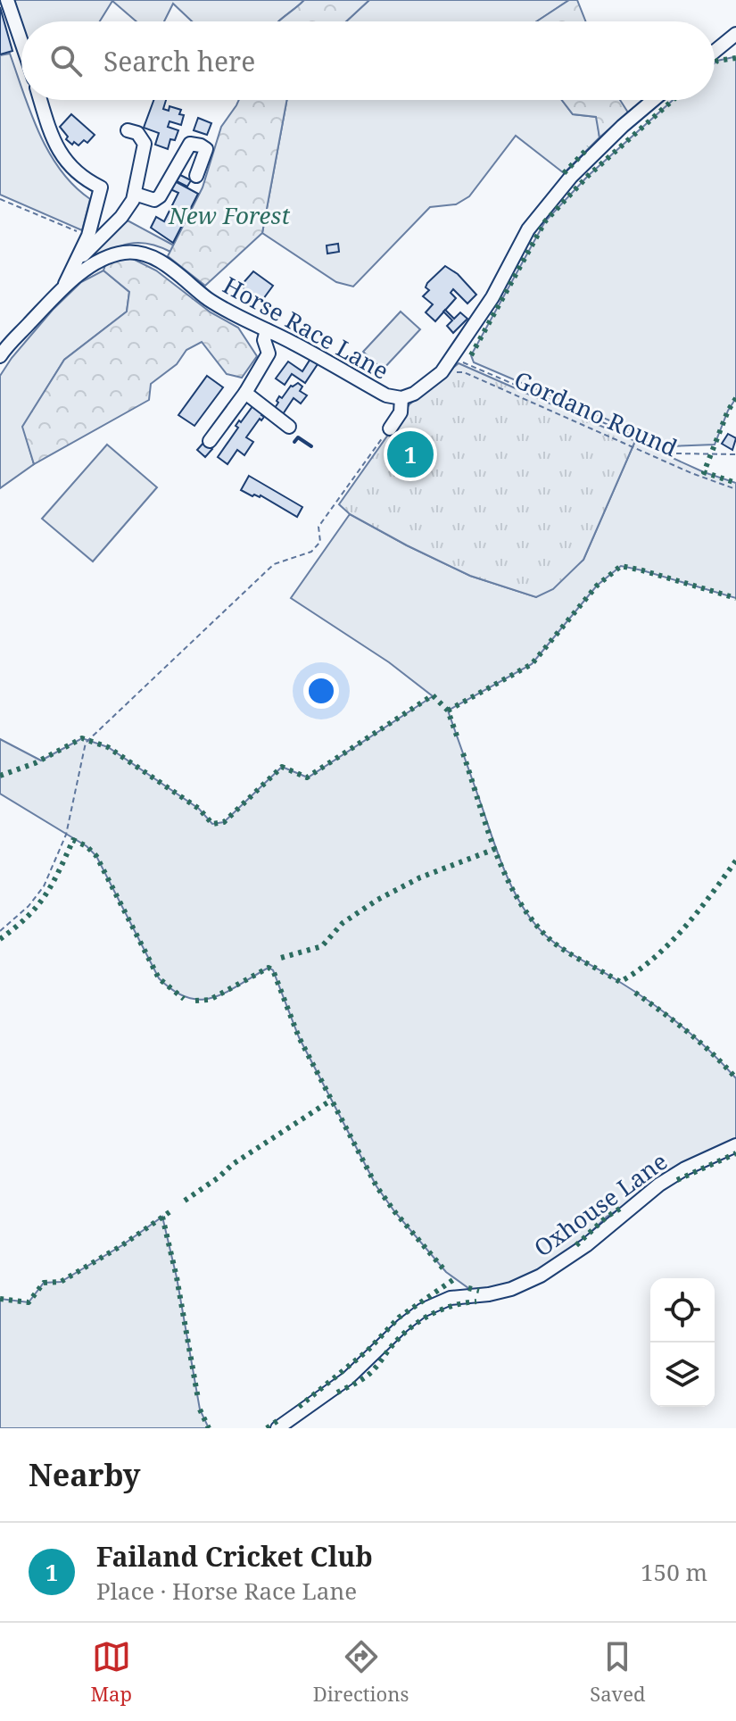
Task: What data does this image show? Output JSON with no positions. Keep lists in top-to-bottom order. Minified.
{"streets":{"street":["Horse Race Lane","Oxhouse Lane"],"path":["Gordano Round"]},"crossings":[["Horse Race Lane","Gordano Round"]],"parks":["New Forest"],"page":{"search":"Search here","pins":"1","heading":"Nearby","list":[{"mark":"1","name":"Failand Cricket Club","note":"Place · Horse Race Lane","value":"150 m"}],"nav":["Map","Directions","Saved"]}}
